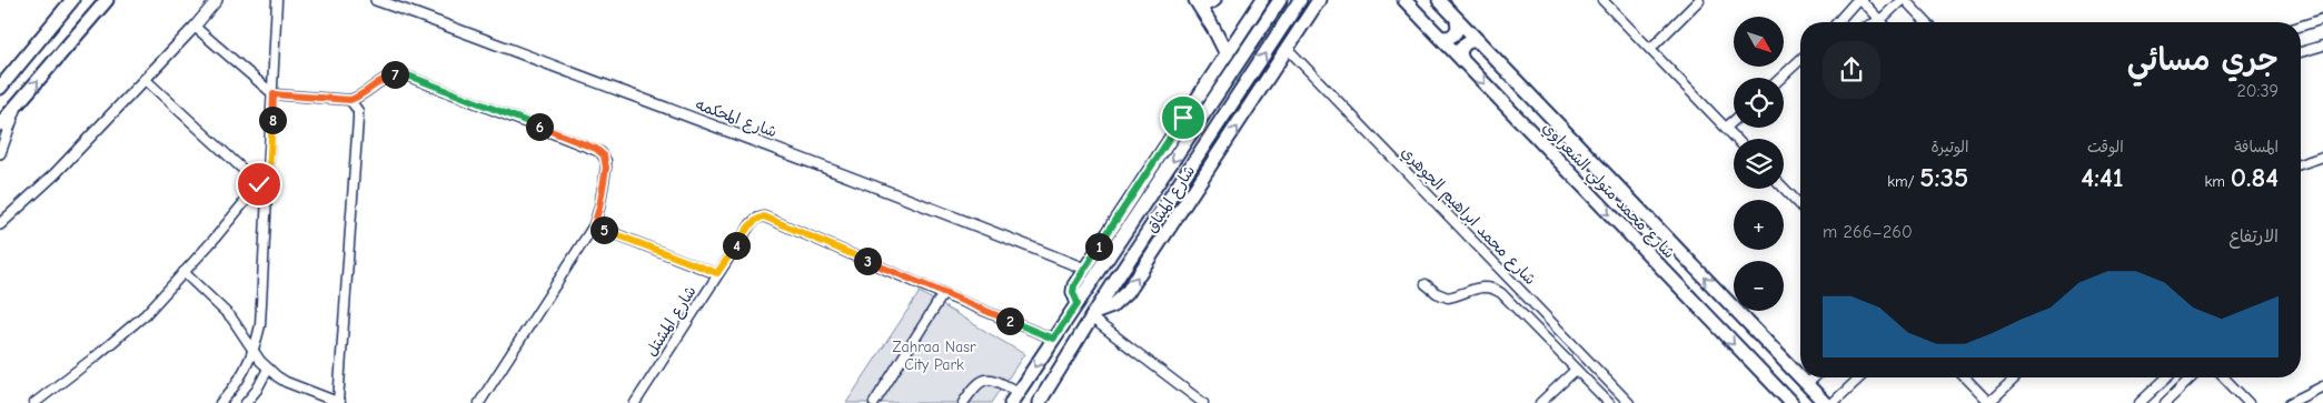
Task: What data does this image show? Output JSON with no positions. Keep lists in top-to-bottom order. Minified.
{"streets":{"main road":["شارع محمد متولي الشعراوي","شارع الميثاق"],"street":["شارع المحكمه","شارع محمد ابراهيم الجوهري","شارع المشتل"]},"crossings":[["شارع الميثاق","شارع محمد ابراهيم الجوهري"]],"parks":["Zahraa Nasr City Park"],"north":"bottom right","page":{"map_buttons":["+","−"],"heading":["جري مسائي","20:39"],"pins":["7","8","6","5","4","1","3","2"],"stats":[["المسافة","0.84 km"],["الوقت","4:41"],["الوتيرة","5:35 /km"]],"chart":["الارتفاع","260–266 m"]}}
